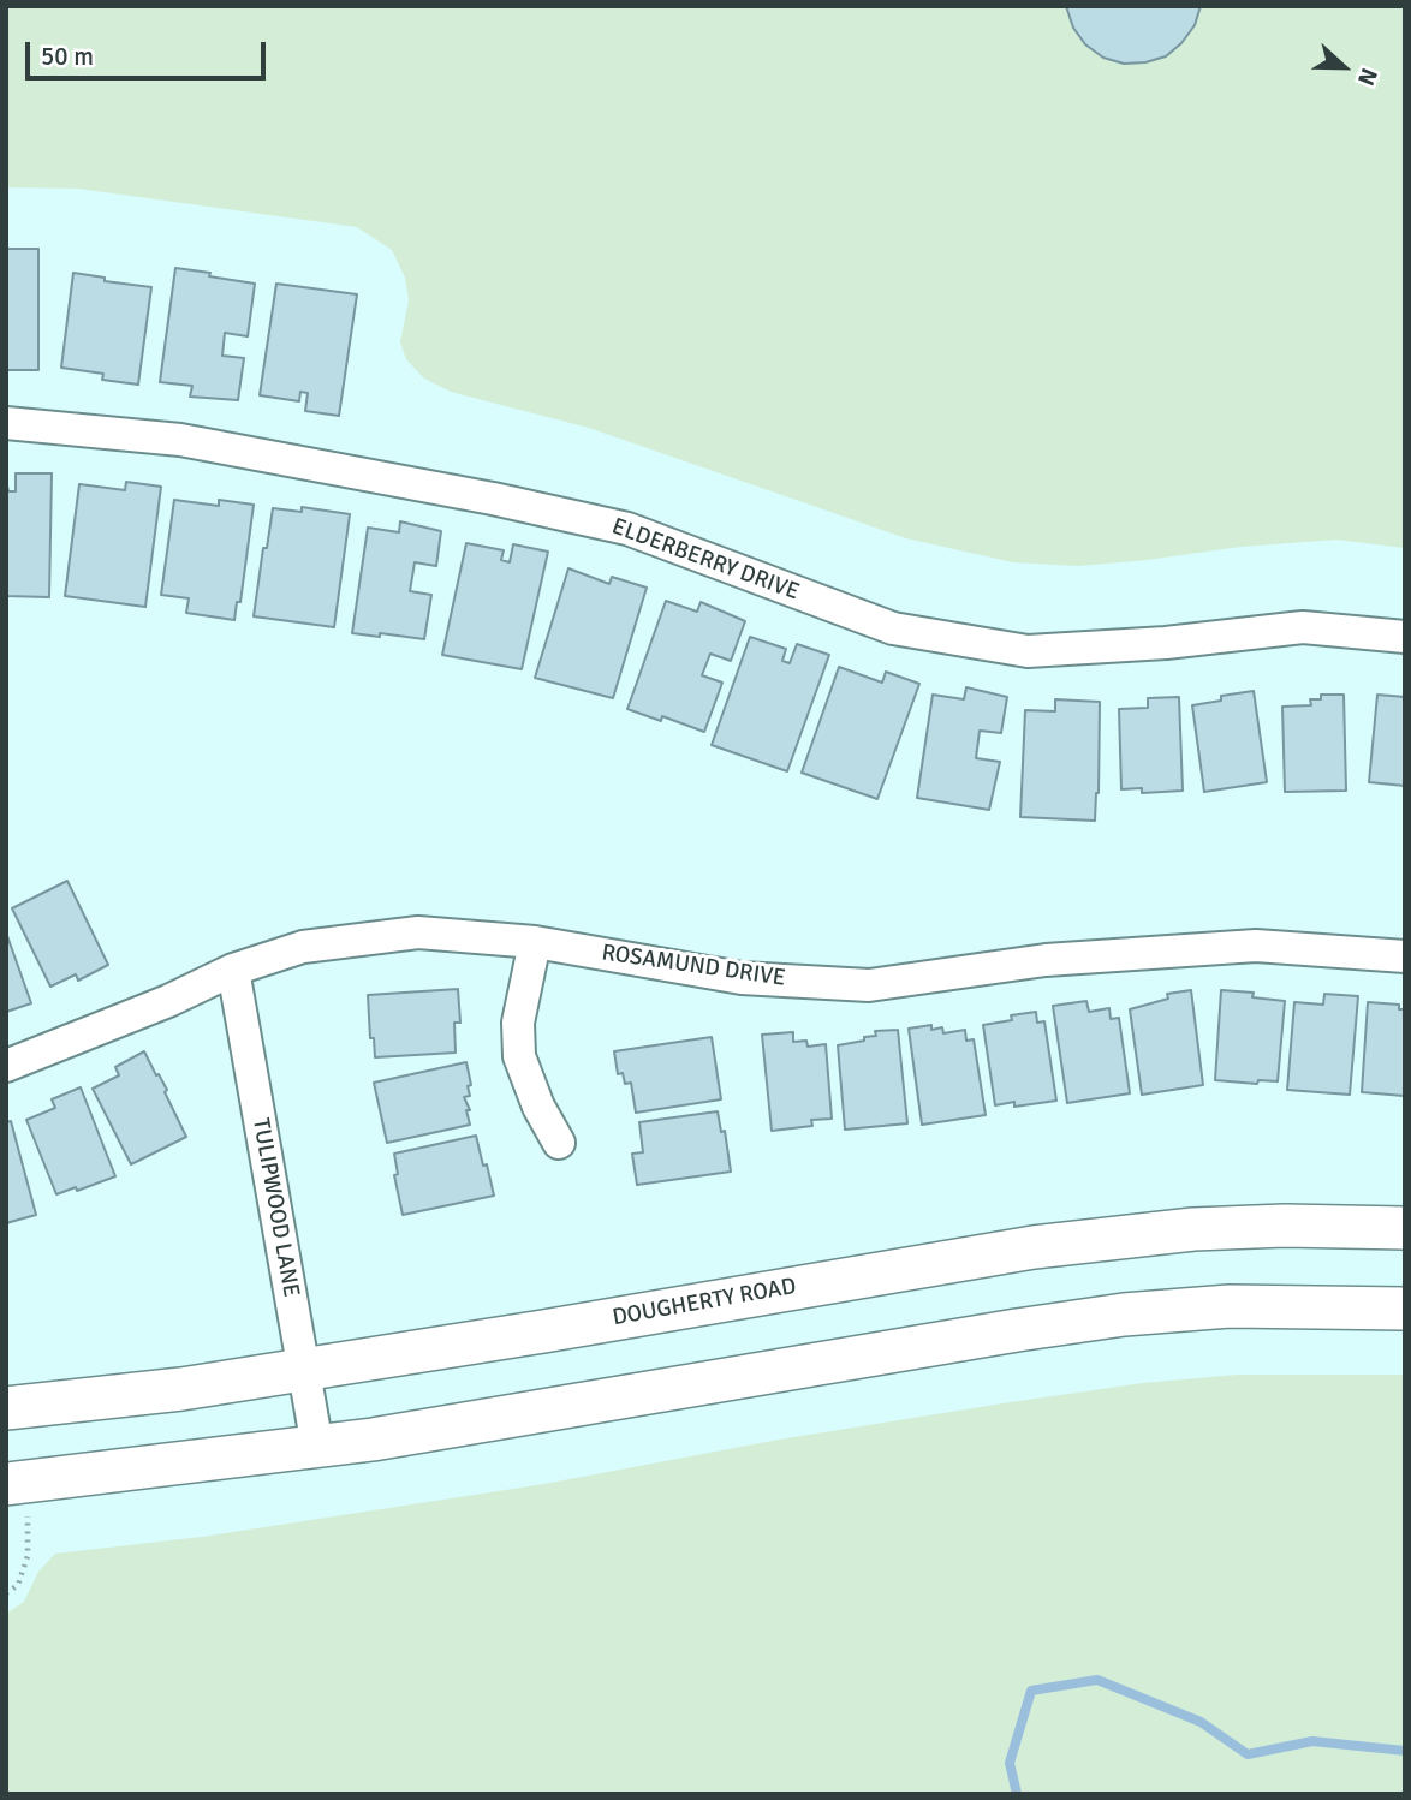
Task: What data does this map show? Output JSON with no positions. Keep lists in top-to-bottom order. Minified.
{"streets":{"main road":["DOUGHERTY ROAD"],"street":["ELDERBERRY DRIVE","ROSAMUND DRIVE","TULIPWOOD LANE"]},"crossings":[["ROSAMUND DRIVE","TULIPWOOD LANE"],["TULIPWOOD LANE","DOUGHERTY ROAD"]],"scale_bar":"50 m","north":"right"}
